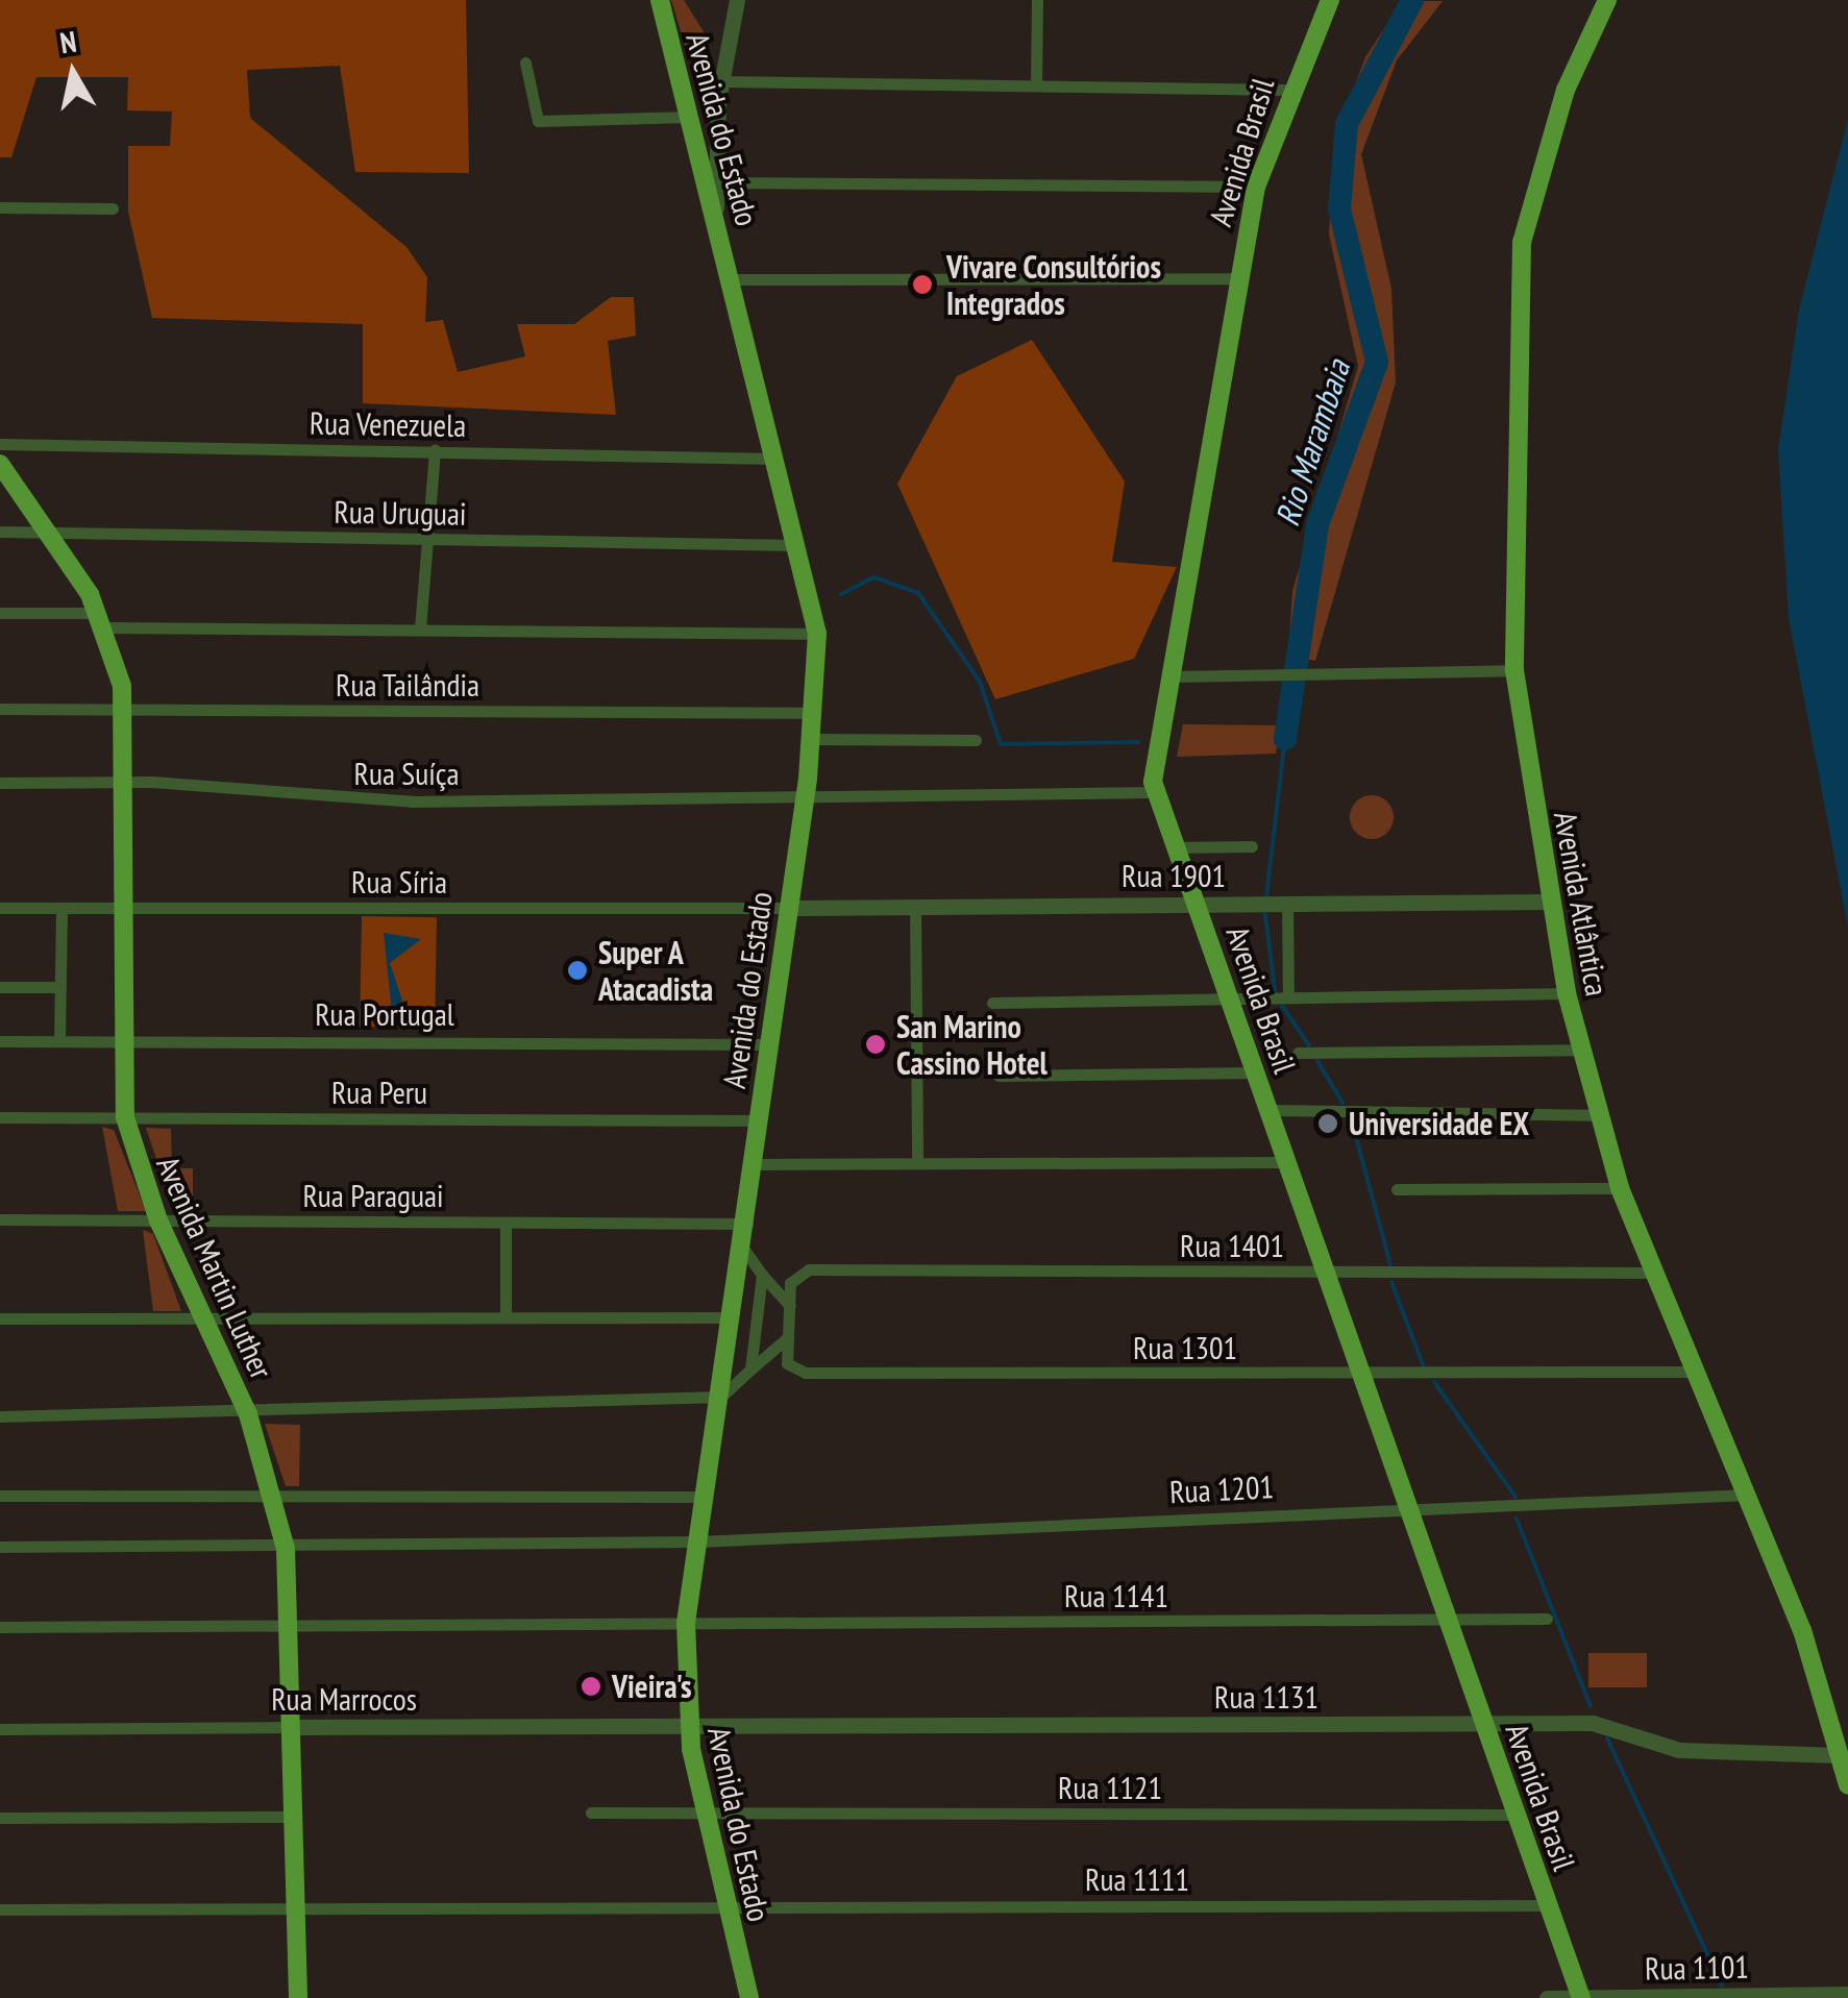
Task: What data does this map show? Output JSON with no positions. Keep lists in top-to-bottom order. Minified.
{"streets":{"main road":["Avenida do Estado","Avenida Brasil","Avenida Atlântica","Avenida Martin Luther"],"street":["Rua Venezuela","Rua Uruguai","Rua Tailândia","Rua Suíça","Rua 1901","Rua Síria","Rua Portugal","Rua Peru","Rua Paraguai","Rua 1401","Rua 1301","Rua 1201","Rua 1141","Rua 1131","Rua Marrocos","Rua 1121","Rua 1111","Rua 1101"]},"crossings":[["Avenida do Estado","Rua Venezuela"],["Avenida do Estado","Rua Uruguai"],["Avenida do Estado","Rua Tailândia"],["Avenida do Estado","Rua Suíça"],["Avenida do Estado","Rua 1901"],["Avenida do Estado","Rua Síria"],["Avenida do Estado","Rua Portugal"],["Avenida do Estado","Rua Peru"],["Avenida do Estado","Rua Paraguai"],["Avenida do Estado","Rua 1201"],["Avenida do Estado","Rua 1141"],["Avenida do Estado","Rua 1131"],["Avenida do Estado","Rua Marrocos"],["Avenida do Estado","Rua 1121"],["Avenida do Estado","Rua 1111"],["Avenida Brasil","Rua Suíça"],["Avenida Brasil","Rua 1901"],["Avenida Brasil","Rua 1401"],["Avenida Brasil","Rua 1301"],["Avenida Brasil","Rua 1201"],["Avenida Brasil","Rua 1141"],["Avenida Brasil","Rua 1131"],["Avenida Brasil","Rua 1121"],["Avenida Brasil","Rua 1111"],["Avenida Brasil","Rua 1101"],["Rua Uruguai","Avenida Martin Luther"],["Rua Tailândia","Avenida Martin Luther"],["Rua Suíça","Avenida Martin Luther"],["Rua 1901","Rua Síria"],["Rua 1901","Avenida Atlântica"],["Rua Síria","Avenida Martin Luther"],["Avenida Atlântica","Rua 1401"],["Avenida Atlântica","Rua 1301"],["Avenida Atlântica","Rua 1201"],["Avenida Atlântica","Rua 1131"],["Rua Portugal","Avenida Martin Luther"],["Rua Peru","Avenida Martin Luther"],["Rua Paraguai","Avenida Martin Luther"],["Avenida Martin Luther","Rua 1201"],["Avenida Martin Luther","Rua 1141"],["Avenida Martin Luther","Rua Marrocos"],["Avenida Martin Luther","Rua 1111"],["Rua 1131","Rua Marrocos"]],"water":["Rio Marambaia"],"places":["Vivare Consultórios Integrados","Super A Atacadista","San Marino Cassino Hotel","Universidade EX","Vieira's"],"north":"top"}
